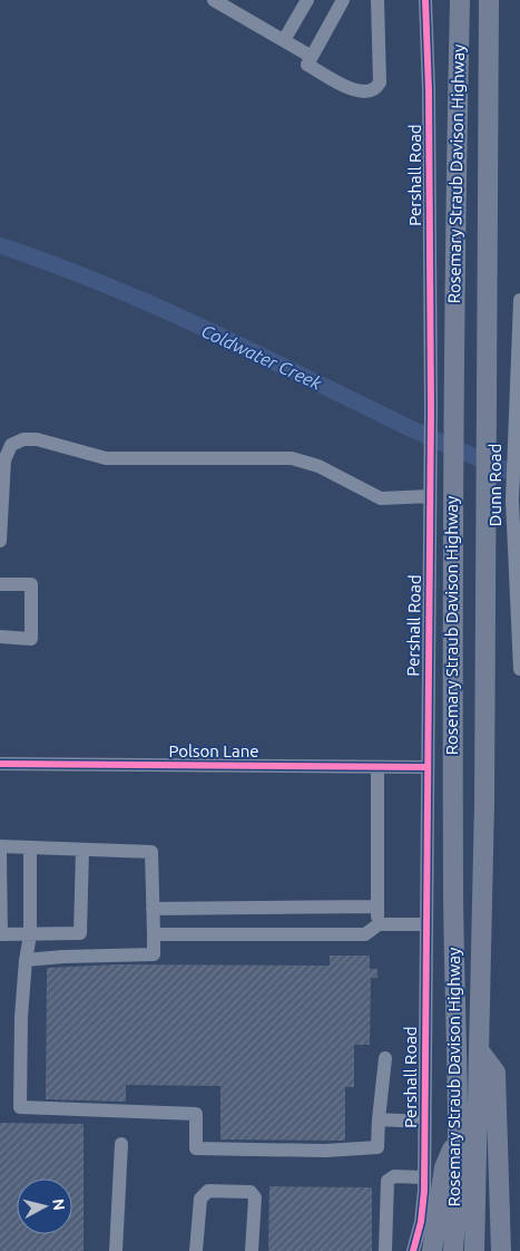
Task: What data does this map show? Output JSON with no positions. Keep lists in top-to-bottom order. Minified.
{"streets":{"highway":["Rosemary Straub Davison Highway"],"street":["Pershall Road","Dunn Road","Polson Lane"]},"crossings":[["Pershall Road","Polson Lane"]],"water":["Coldwater Creek"],"north":"right"}
